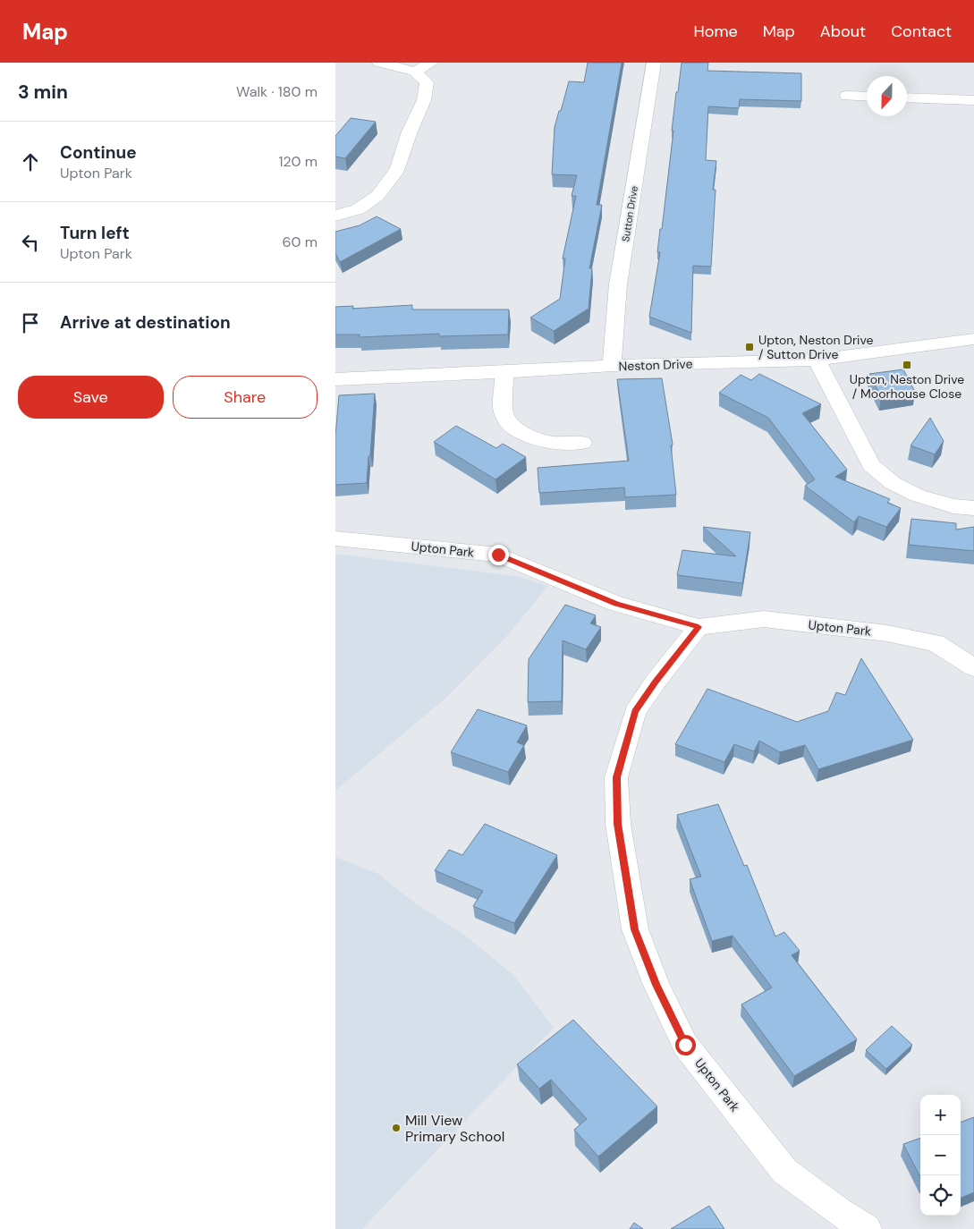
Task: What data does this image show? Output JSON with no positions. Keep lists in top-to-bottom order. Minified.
{"streets":{"street":["Sutton Drive","Neston Drive","Upton Park"]},"crossings":[["Sutton Drive","Neston Drive"]],"places":{"transit":["Upton, Neston Drive / Sutton Drive","Upton, Neston Drive / Moorhouse Close"],"other":["Mill View Primary School"]},"north":"bottom","page":{"header":"Map","nav":["Home","Map","About","Contact"],"heading":["3 min","Walk · 180 m"],"list":[["Continue","Upton Park","120 m"],["Turn left","Upton Park","60 m"],"Arrive at destination"],"buttons":["Save","Share"],"map_buttons":["+","−"]}}
